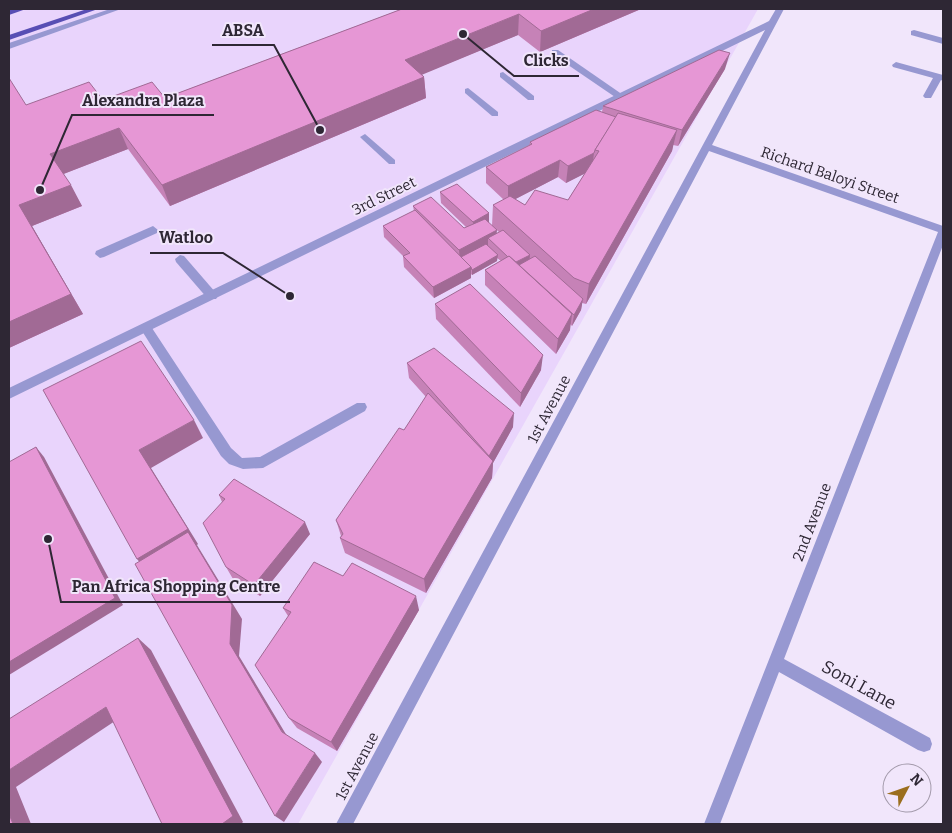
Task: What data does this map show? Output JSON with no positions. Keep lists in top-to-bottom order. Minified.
{"streets":{"street":["Richard Baloyi Street","3rd Street","1st Avenue","2nd Avenue","Soni Lane"]},"crossings":[["Richard Baloyi Street","1st Avenue"],["Richard Baloyi Street","2nd Avenue"],["3rd Street","1st Avenue"],["2nd Avenue","Soni Lane"]],"places":["Clicks","ABSA","Alexandra Plaza","Watloo","Pan Africa Shopping Centre"],"north":"top right"}
